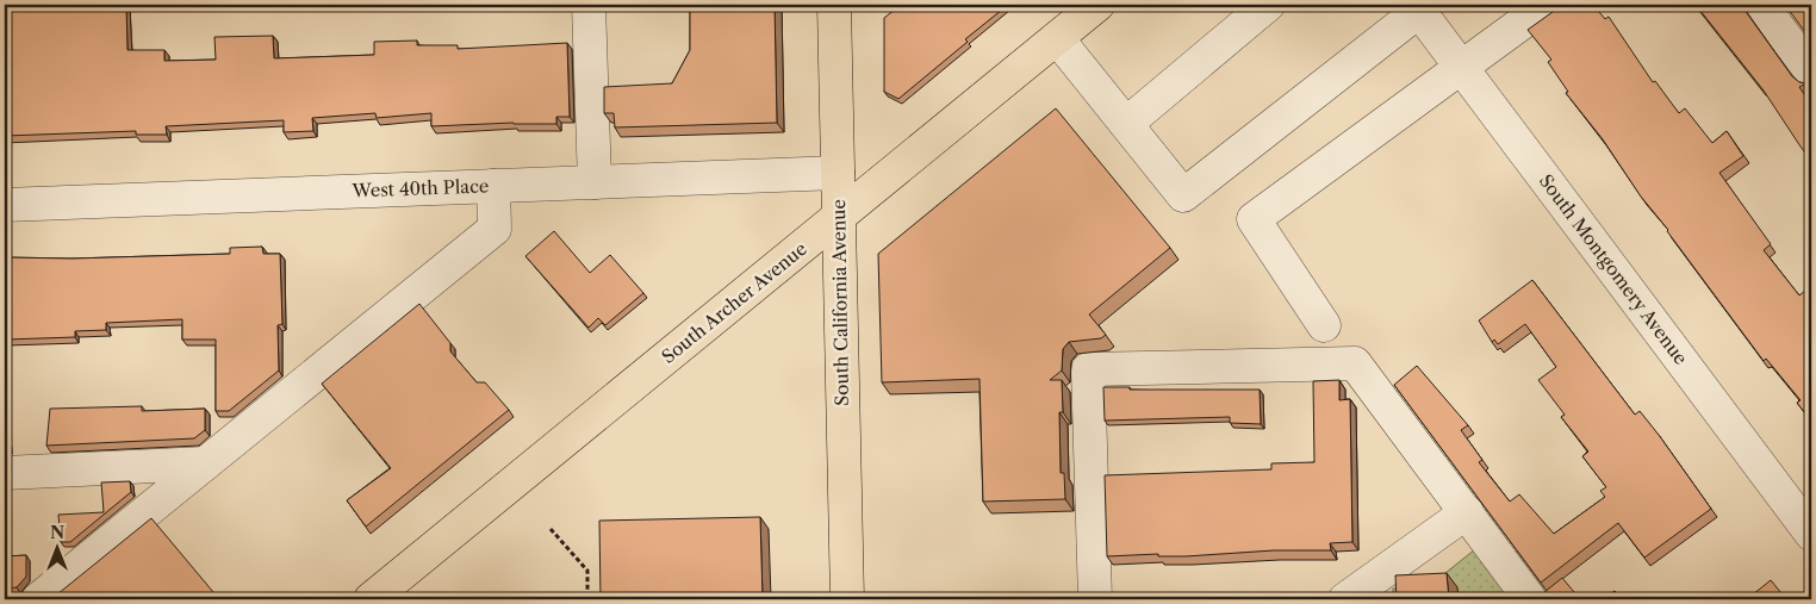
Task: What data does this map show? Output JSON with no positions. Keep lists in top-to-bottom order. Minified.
{"streets":{"main road":["South Archer Avenue","South California Avenue"],"street":["West 40th Place","South Montgomery Avenue"]},"crossings":[["West 40th Place","South California Avenue"],["South Archer Avenue","South California Avenue"]],"north":"top"}
